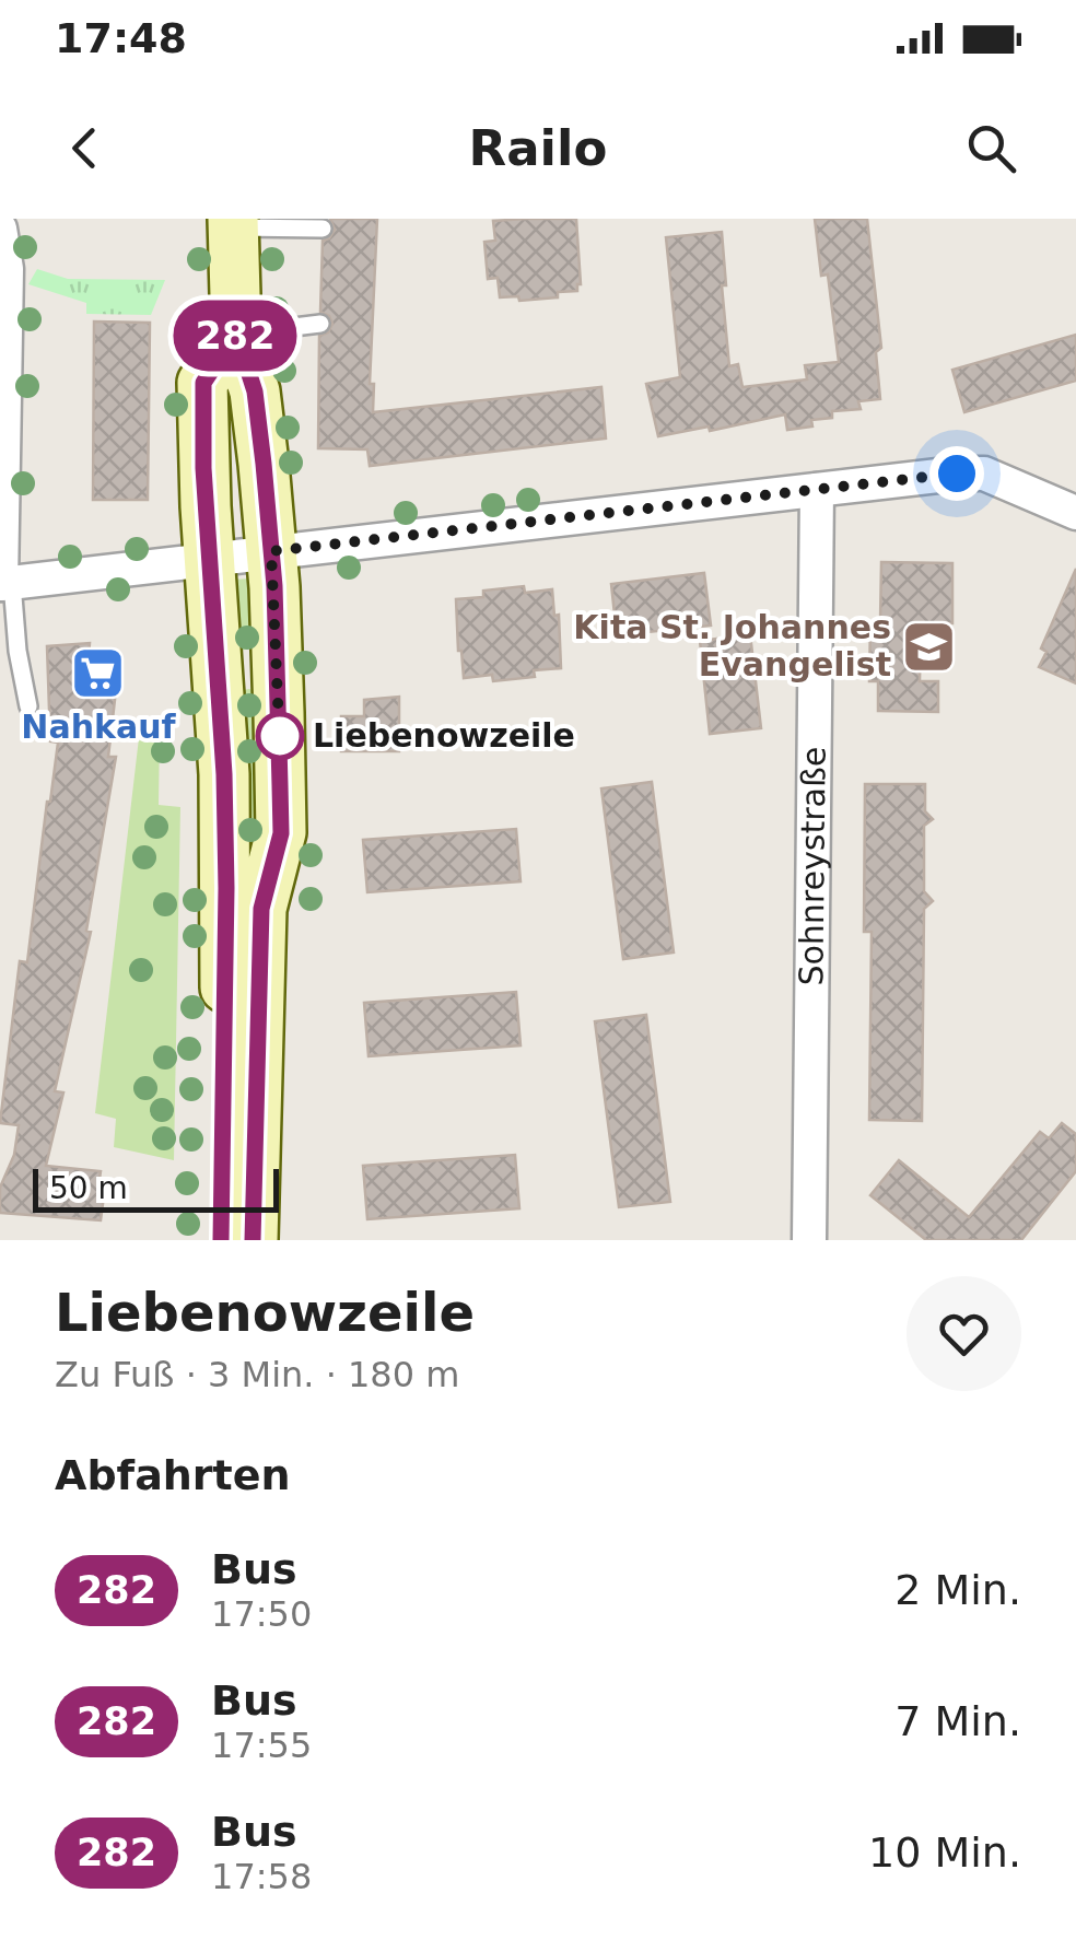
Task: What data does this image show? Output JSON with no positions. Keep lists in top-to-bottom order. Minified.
{"streets":{"street":["Sohnreystraße"]},"places":{"school or university":["Kita St. Johannes Evangelist"],"supermarket":["Nahkauf"],"other":["Liebenowzeile"]},"lines":["bus line 282"],"scale_bar":"50 m","page":{"status":"17:48","header":"Railo","on_map":"282","scale":"50 m","heading":[["Liebenowzeile","Zu Fuß · 3 Min. · 180 m"],"Abfahrten"],"list":[{"mark":"282","name":"Bus","note":"17:50","value":"2 Min."},{"mark":"282","name":"Bus","note":"17:55","value":"7 Min."},{"mark":"282","name":"Bus","note":"17:58","value":"10 Min."}]}}
